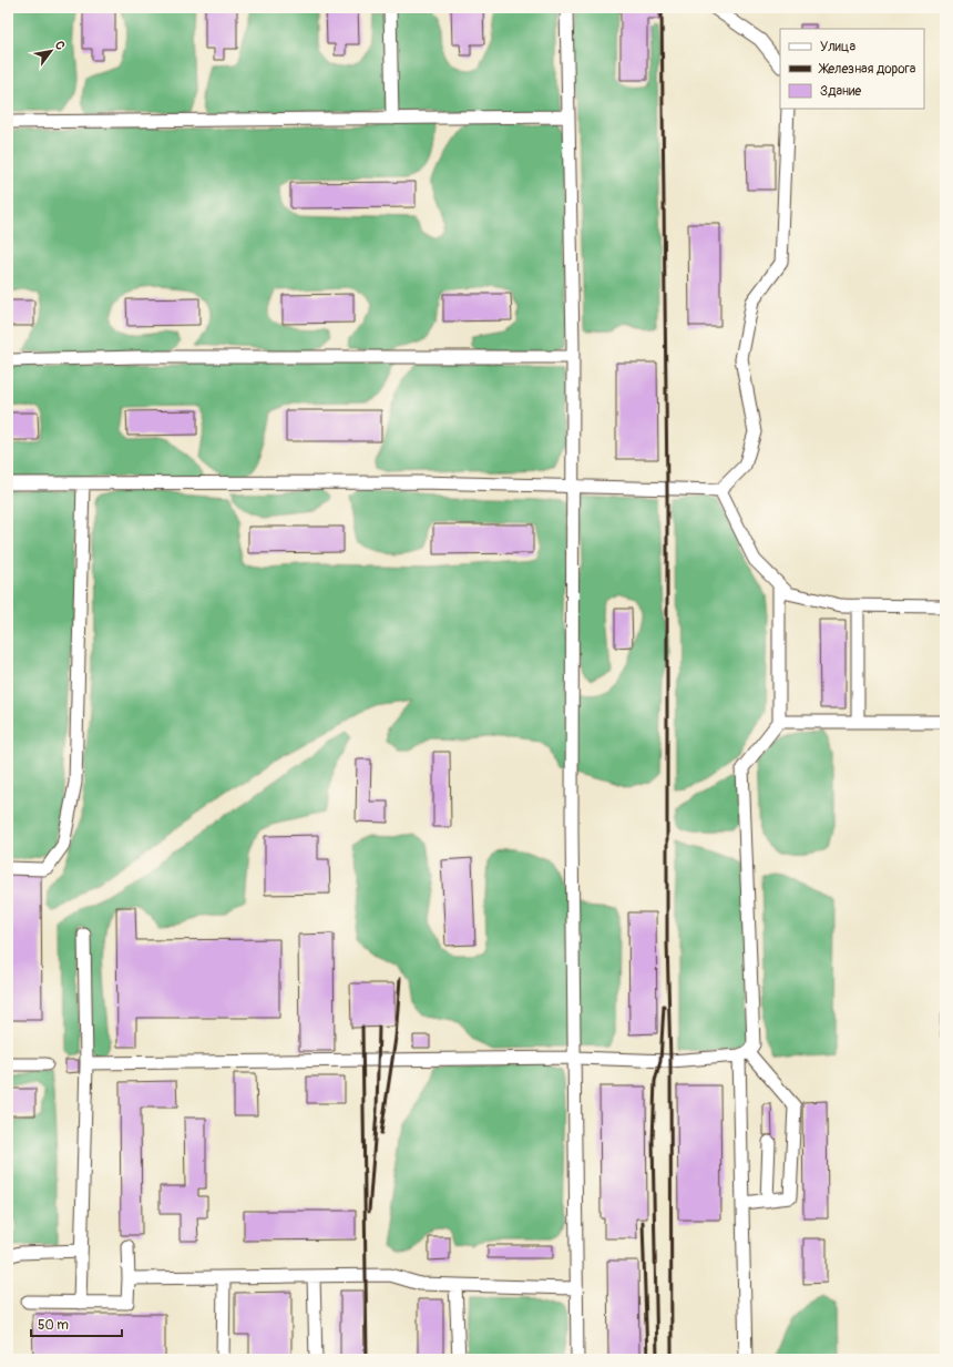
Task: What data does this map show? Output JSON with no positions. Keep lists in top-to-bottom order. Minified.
{"legend":["Улица","Железная дорога","Здание"],"scale_bar":"50 m","north":"top right"}
